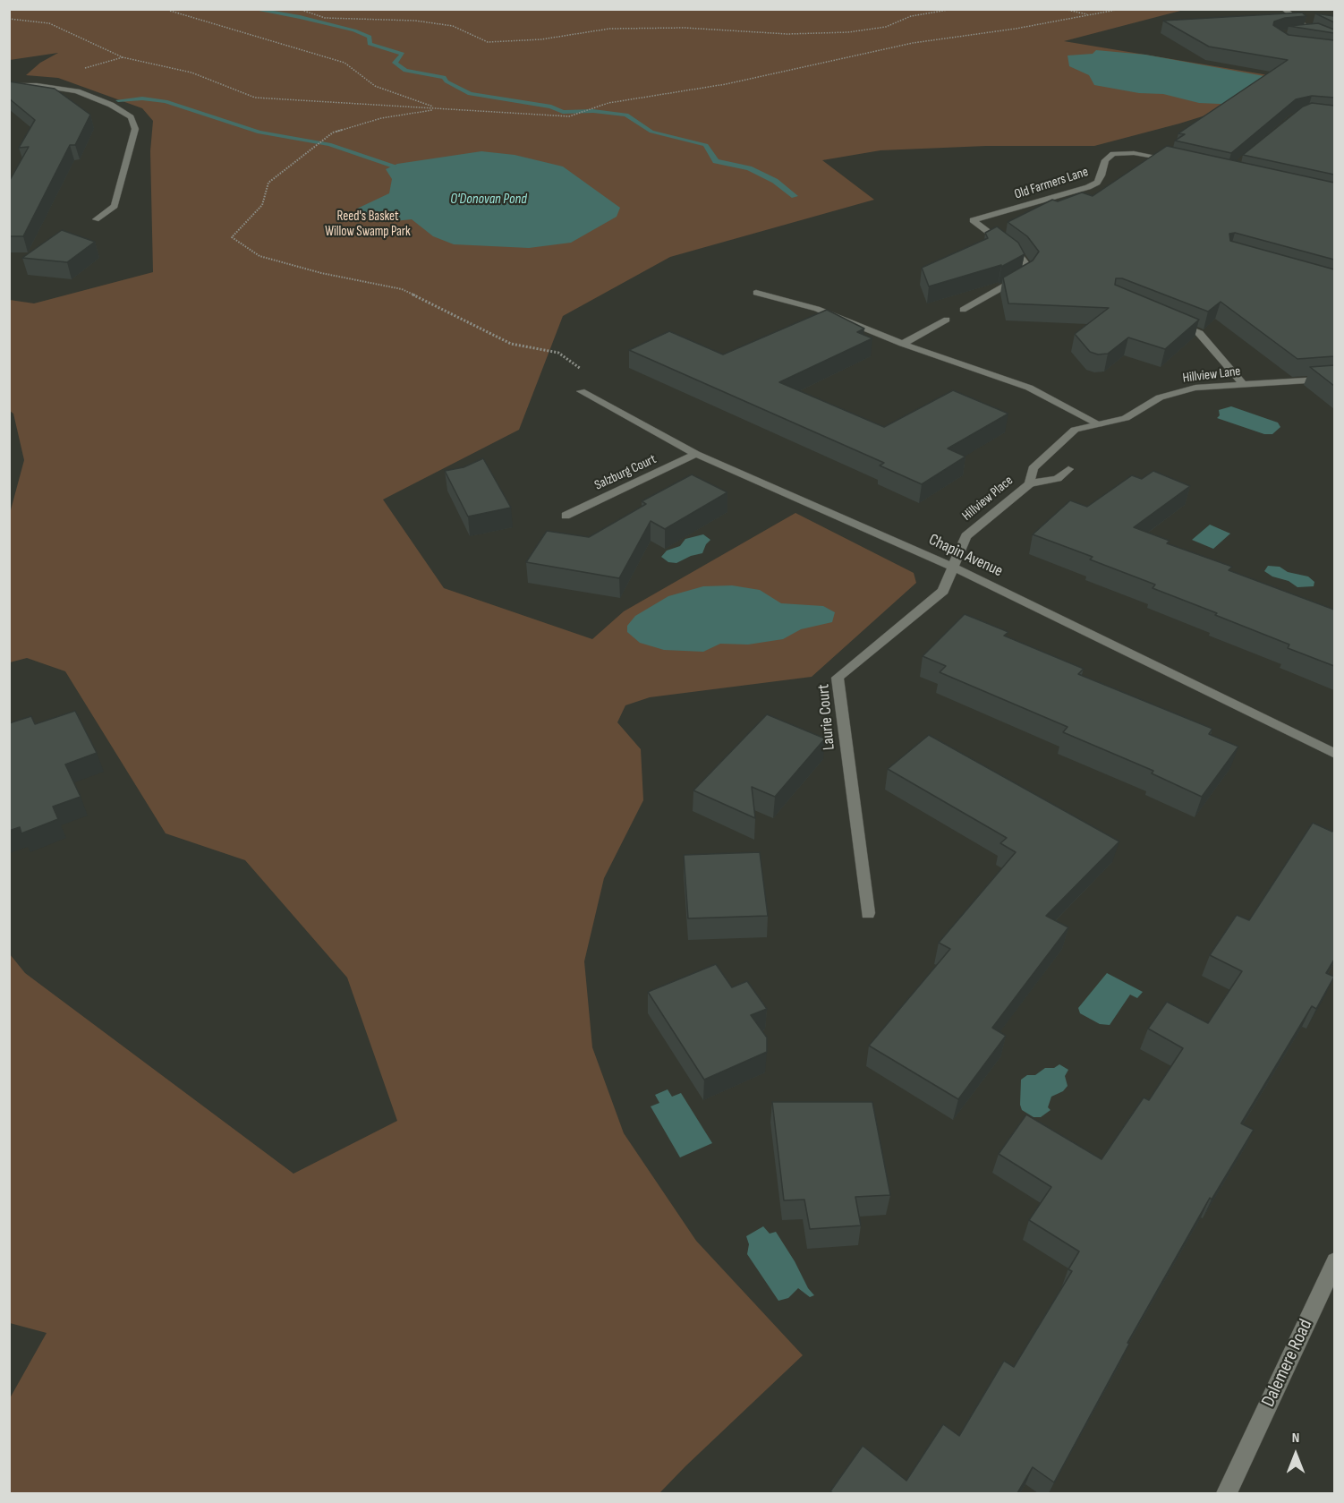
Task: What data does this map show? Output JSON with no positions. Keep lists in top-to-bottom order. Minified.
{"streets":{"street":["Old Farmers Lane","Hillview Lane","Salzburg Court","Hillview Place","Chapin Avenue","Laurie Court","Dalemere Road"]},"crossings":[["Hillview Lane","Hillview Place"],["Salzburg Court","Chapin Avenue"],["Hillview Place","Chapin Avenue"],["Hillview Place","Laurie Court"],["Chapin Avenue","Laurie Court"]],"water":["O'Donovan Pond"],"parks":["Reed's Basket Willow Swamp Park"],"north":"top"}
